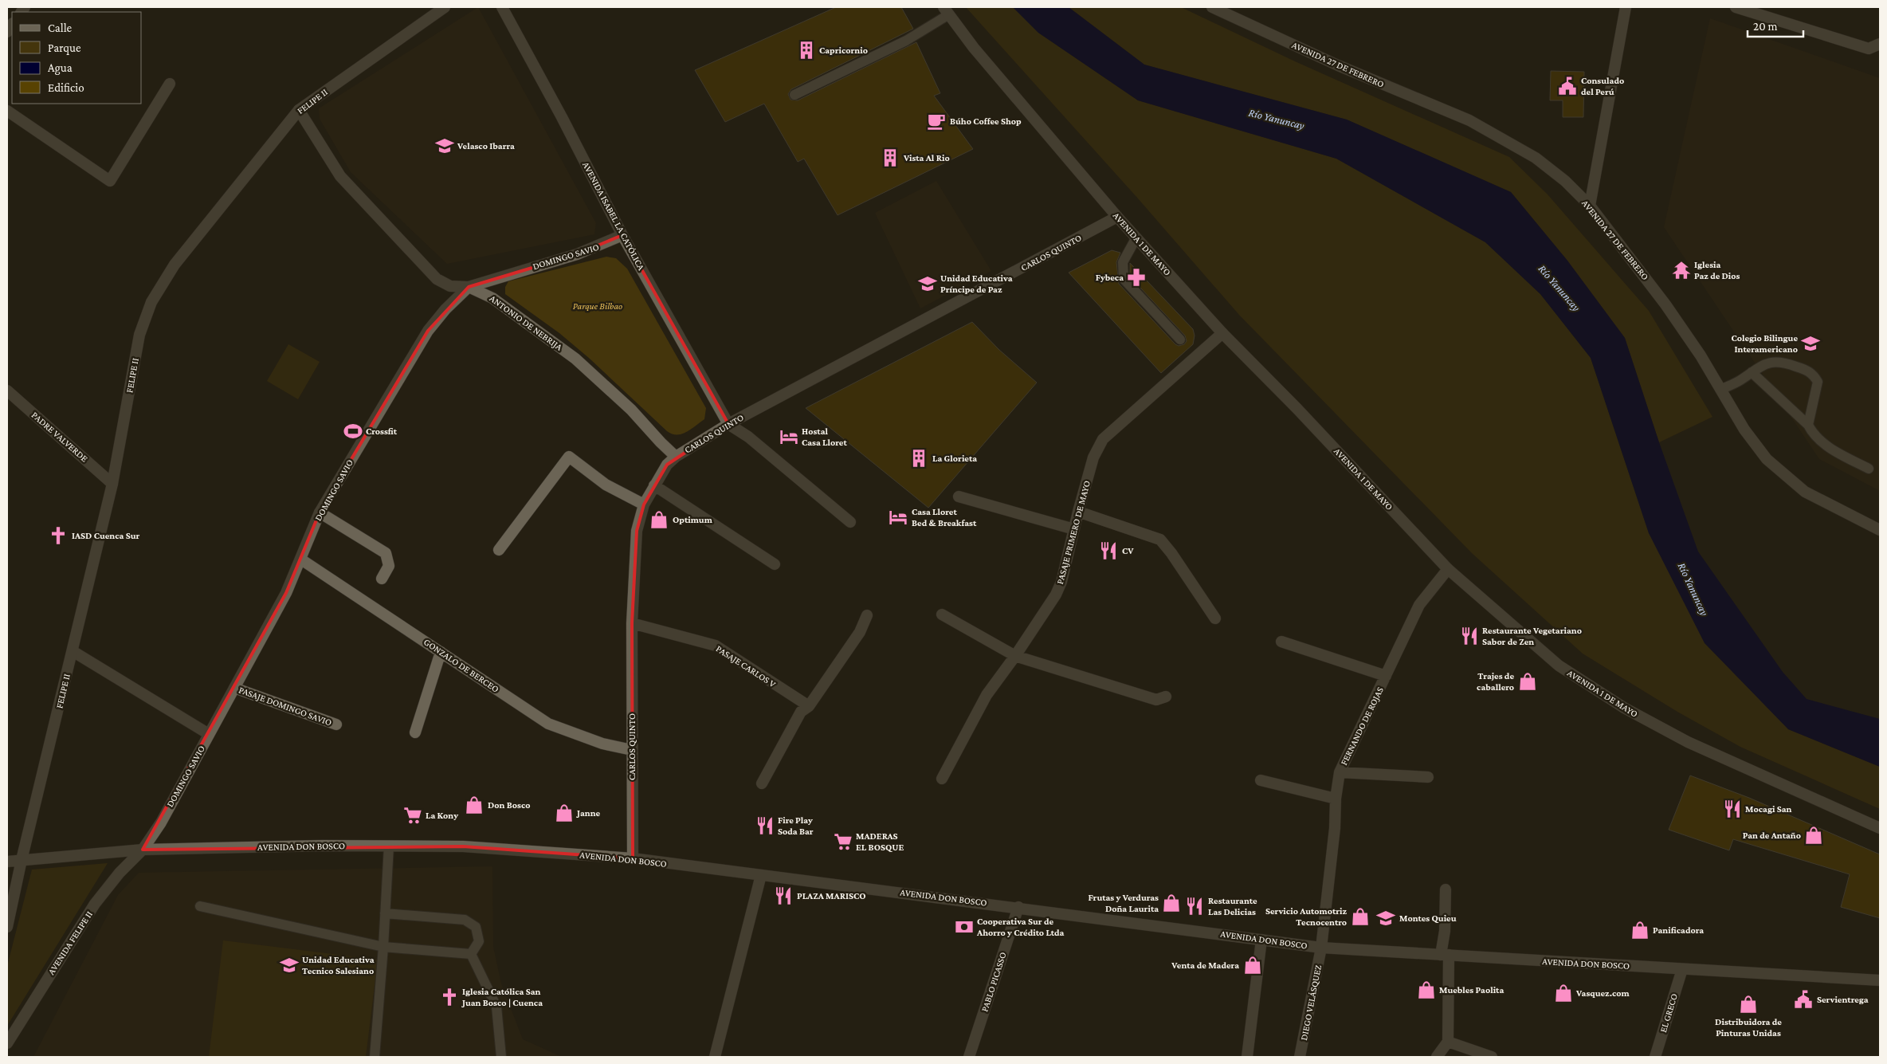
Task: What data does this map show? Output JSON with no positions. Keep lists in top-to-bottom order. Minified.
{"streets":{"street":["AVENIDA 27 DE FEBRERO","FELIPE II","AVENIDA ISABEL LA CATÓLICA","AVENIDA 1 DE MAYO","CARLOS QUINTO","DOMINGO SAVIO","ANTONIO DE NEBRIJA","PADRE VALVERDE","PASAJE PRIMERO DE MAYO","GONZALO DE BERCEO","PASAJE CARLOS V","PASAJE DOMINGO SAVIO","FERNANDO DE ROJAS","AVENIDA DON BOSCO","AVENIDA FELIPE II","PABLO PICASSO","DIEGO VELÁSQUEZ","EL GRECO"]},"crossings":[["FELIPE II","ANTONIO DE NEBRIJA"],["FELIPE II","PADRE VALVERDE"],["FELIPE II","AVENIDA DON BOSCO"],["AVENIDA ISABEL LA CATÓLICA","CARLOS QUINTO"],["AVENIDA ISABEL LA CATÓLICA","DOMINGO SAVIO"],["AVENIDA 1 DE MAYO","CARLOS QUINTO"],["AVENIDA 1 DE MAYO","PASAJE PRIMERO DE MAYO"],["AVENIDA 1 DE MAYO","FERNANDO DE ROJAS"],["CARLOS QUINTO","ANTONIO DE NEBRIJA"],["CARLOS QUINTO","GONZALO DE BERCEO"],["CARLOS QUINTO","PASAJE CARLOS V"],["CARLOS QUINTO","AVENIDA DON BOSCO"],["DOMINGO SAVIO","ANTONIO DE NEBRIJA"],["DOMINGO SAVIO","GONZALO DE BERCEO"],["DOMINGO SAVIO","PASAJE DOMINGO SAVIO"],["DOMINGO SAVIO","AVENIDA DON BOSCO"],["DOMINGO SAVIO","AVENIDA FELIPE II"],["FERNANDO DE ROJAS","AVENIDA DON BOSCO"],["FERNANDO DE ROJAS","DIEGO VELÁSQUEZ"],["AVENIDA DON BOSCO","AVENIDA FELIPE II"],["AVENIDA DON BOSCO","PABLO PICASSO"],["AVENIDA DON BOSCO","DIEGO VELÁSQUEZ"],["AVENIDA DON BOSCO","EL GRECO"]],"water":["Río Yanuncay"],"parks":["Parque Bilbao"],"places":{"building":["Capricornio","Vista Al Rio","La Glorieta"],"public building":["Consulado del Perú","Servientrega"],"cafe":["Búho Coffee Shop"],"school or university":["Velasco Ibarra","Unidad Educativa Príncipe de Paz","Colegio Bilingue Interamericano","Montes Quieu","Unidad Educativa Tecnico Salesiano"],"temple":["Iglesia Paz de Dios"],"pharmacy":["Fybeca"],"sports":["Crossfit"],"hotel":["Hostal Casa Lloret","Casa Lloret Bed & Breakfast"],"shop":["Optimum","Trajes de caballero","Don Bosco","Janne","Pan de Antaño","Frutas y Verduras Doña Laurita","Servicio Automotriz Tecnocentro","Panificadora","Venta de Madera","Muebles Paolita","Vasquez.com","Distribuidora de Pinturas Unidas"],"church":["IASD Cuenca Sur","Iglesia Católica San Juan Bosco | Cuenca"],"restaurant":["CV","Restaurante Vegetariano Sabor de Zen","Mocagi San","Fire Play Soda Bar","PLAZA MARISCO","Restaurante Las Delicias"],"supermarket":["La Kony","MADERAS EL BOSQUE"],"bank":["Cooperativa Sur de Ahorro y Crédito Ltda"]},"legend":["Calle","Parque","Agua","Edificio"],"scale_bar":"20 m"}
